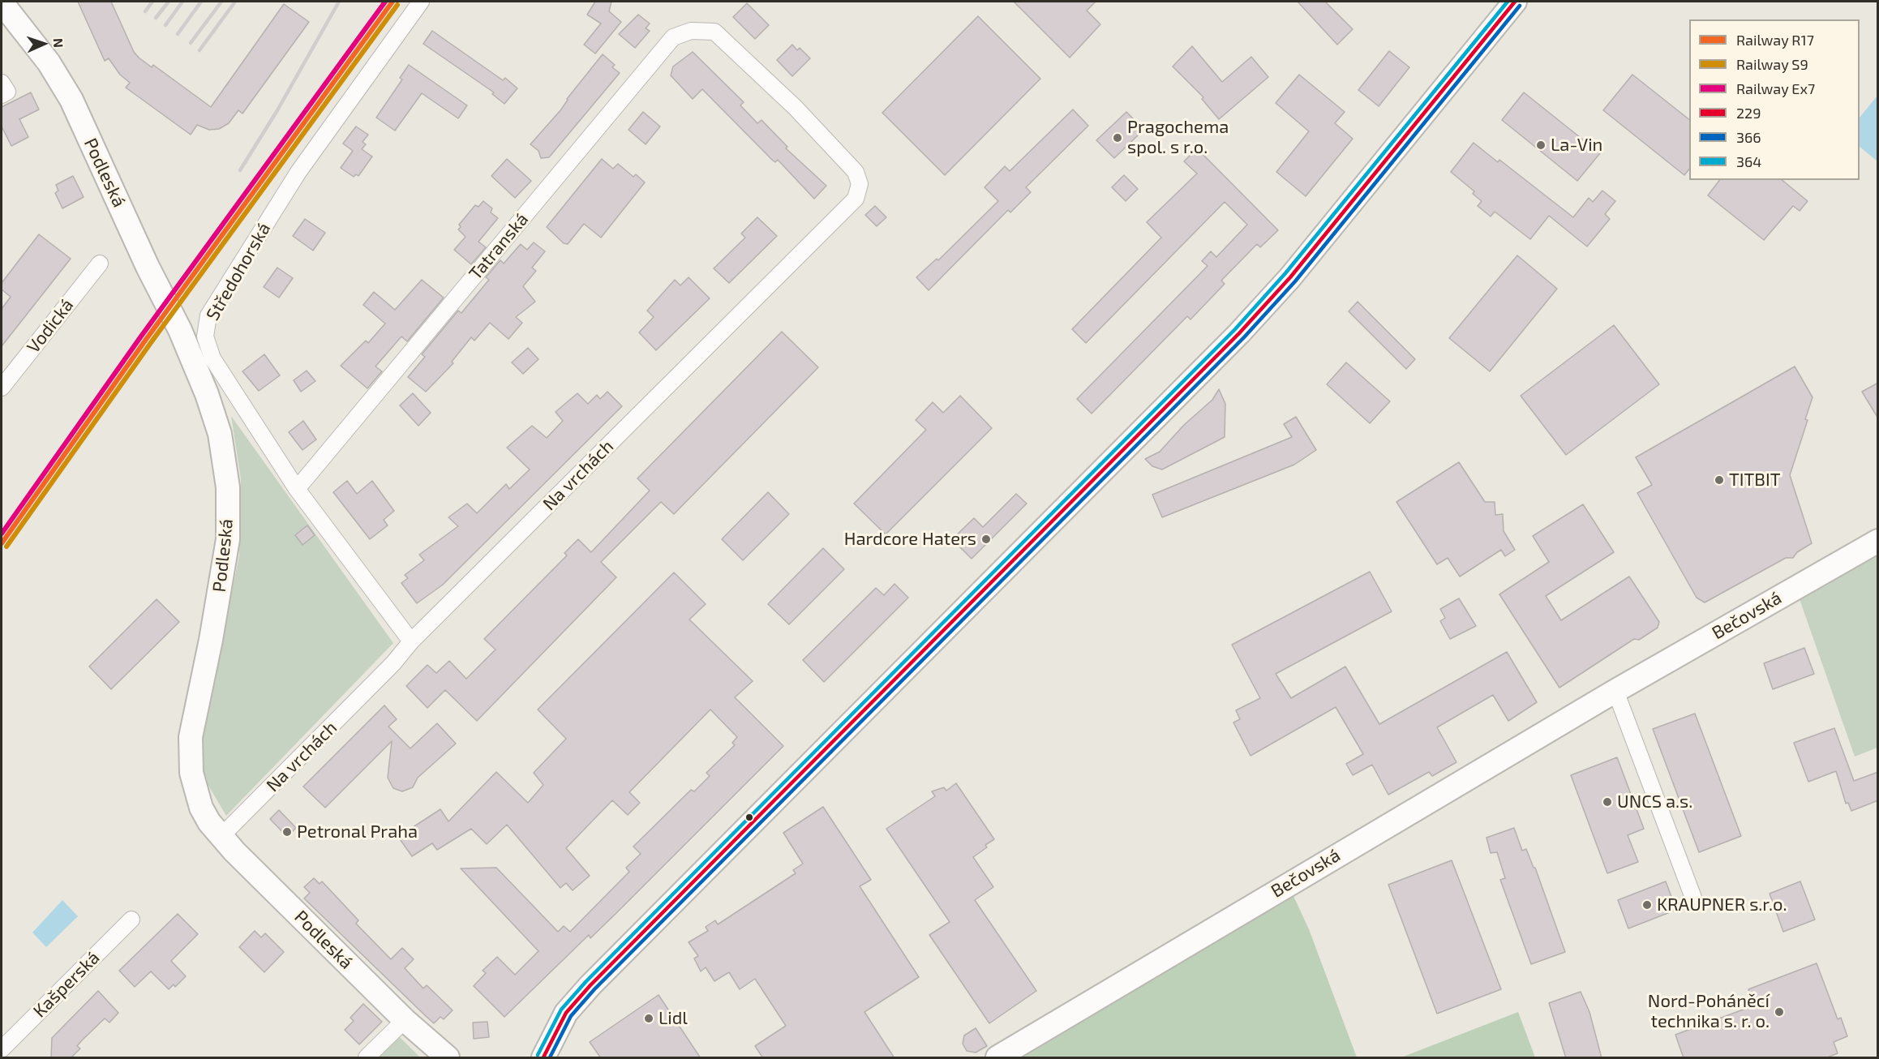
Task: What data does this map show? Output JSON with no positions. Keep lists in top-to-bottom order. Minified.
{"streets":{"main road":["Podleská","Bečovská"],"street":["Tatranská","Středohorská","Vodická","Na vrchách","Kašperská"]},"crossings":[["Podleská","Na vrchách"],["Tatranská","Středohorská"],["Tatranská","Na vrchách"],["Středohorská","Na vrchách"]],"places":["Pragochema spol. s r.o.","La-Vin","TITBIT","Hardcore Haters","UNCS a.s.","Petronal Praha","KRAUPNER s.r.o.","Nord-Poháněcí technika s. r. o.","Lidl"],"lines":["rail line R17","rail line Ex7","transit line 229","transit line 364","rail line S9","transit line 366"],"legend":["Railway R17","Railway S9","Railway Ex7","229","366","364"],"north":"right"}
